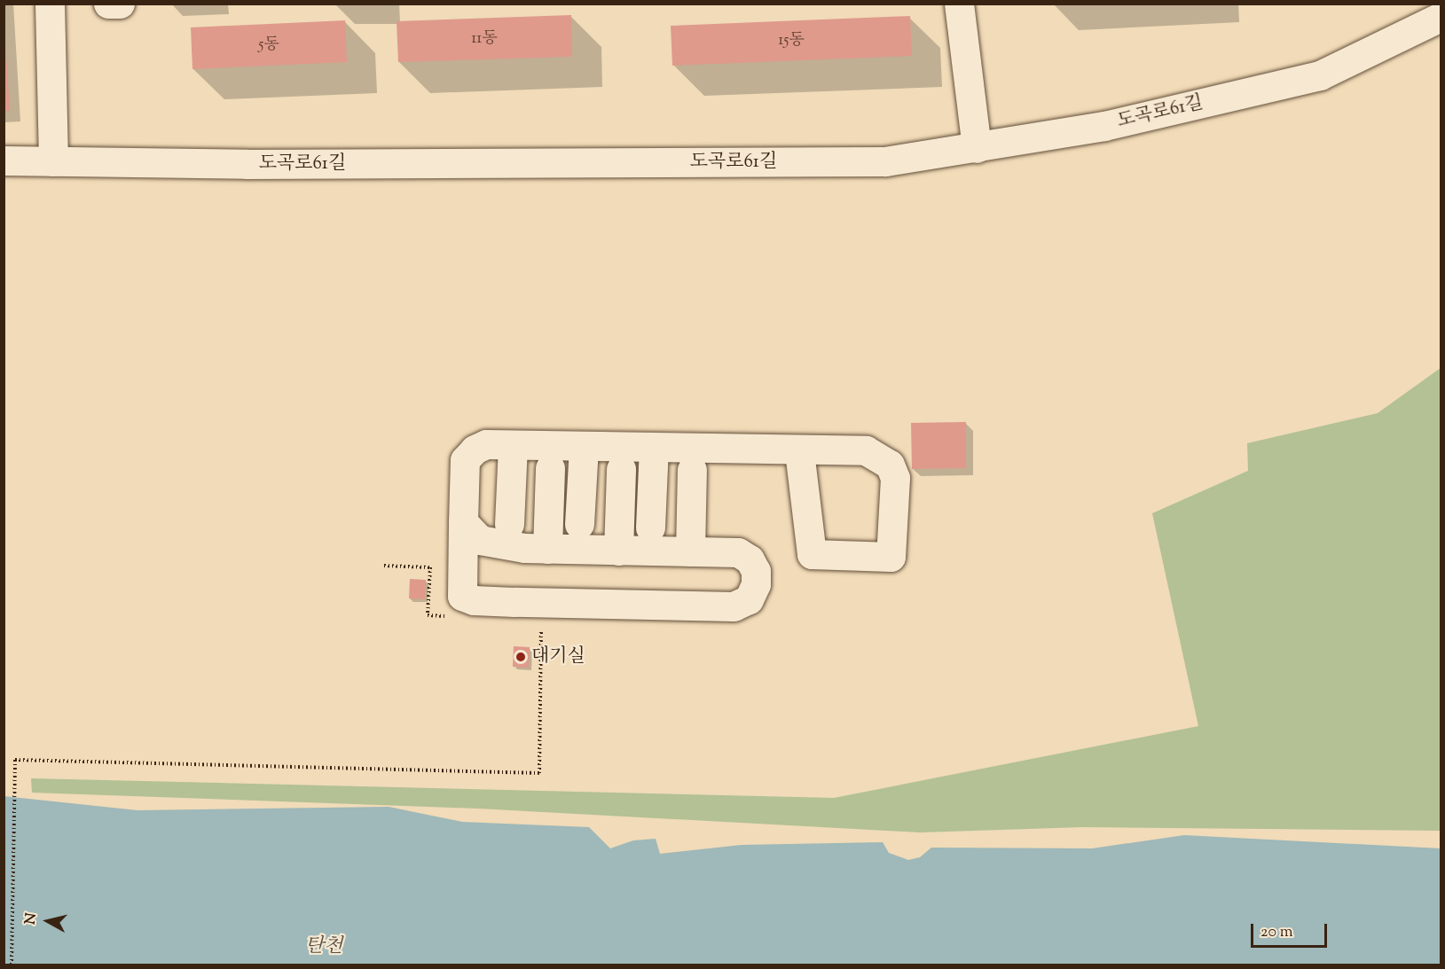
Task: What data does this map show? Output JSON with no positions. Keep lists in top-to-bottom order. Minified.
{"streets":{"street":["도곡로61길"]},"water":["탄천"],"places":["대기실"],"house_numbers":["11동","15동","5동"],"scale_bar":"20 m","north":"left"}
